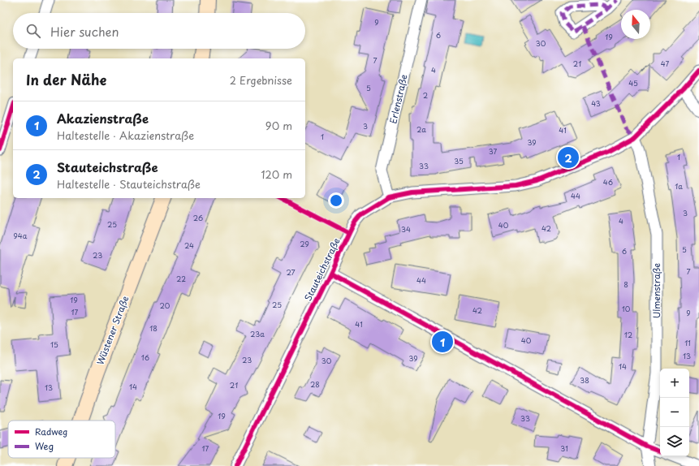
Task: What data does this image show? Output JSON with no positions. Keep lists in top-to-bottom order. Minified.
{"streets":{"main road":["Wüstener Straße"],"street":["Erlenstraße","Stauteichstraße","Ulmenstraße"]},"crossings":[["Erlenstraße","Stauteichstraße"],["Stauteichstraße","Ulmenstraße"]],"house_numbers":["9","6","19","30","7","21","47","4","45","5","2","43","3","2a","41","1","39","37","1","35","33","46","1a","44","3","26","4","25","40","42","34","94a","29","24","5","6","23","7","27","22","44","8","19","25","20","10","42","17","9","41","18","23a","12","40","11","15","13","16","39","23","30","14","38","28","21","14","13","19","33","17","31"],"legend":["Radweg","Weg"],"north":"top","page":{"search":"Hier suchen","heading":["In der Nähe","2 Ergebnisse"],"list":[{"mark":"1","name":"Akazienstraße","note":"Haltestelle · Akazienstraße","value":"90 m"},{"mark":"2","name":"Stauteichstraße","note":"Haltestelle · Stauteichstraße","value":"120 m"}],"pins":["2","1"],"map_buttons":["+","−"]}}
